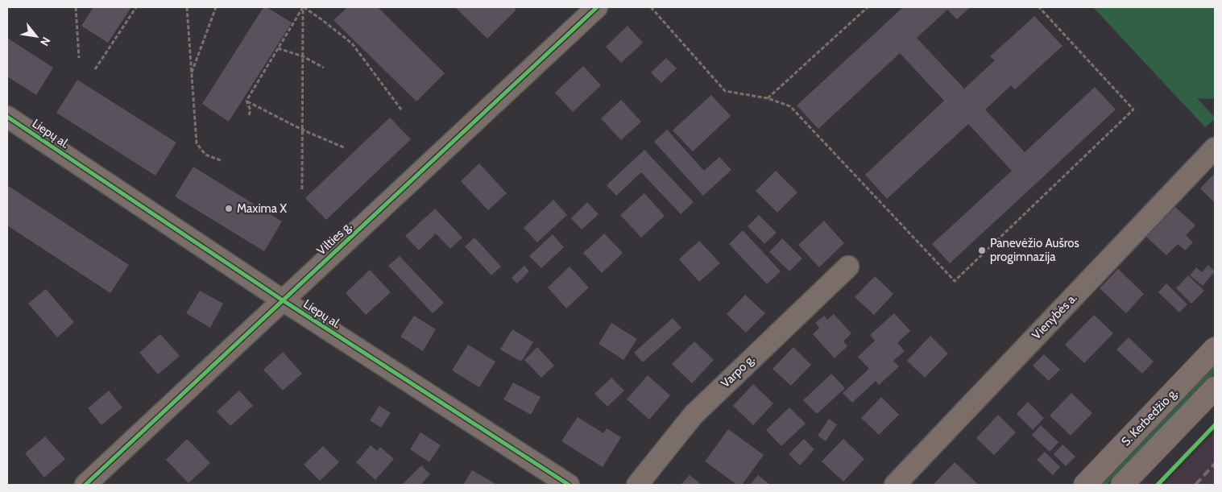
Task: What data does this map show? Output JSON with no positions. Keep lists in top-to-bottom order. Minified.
{"streets":{"main road":["S. Kerbedžio g."],"street":["Liepų al.","Vilties g.","Vienybės a.","Varpo g."]},"crossings":[["Liepų al.","Vilties g."]],"places":["Maxima X","Panevėžio Aušros progimnazija"],"north":"bottom right"}
